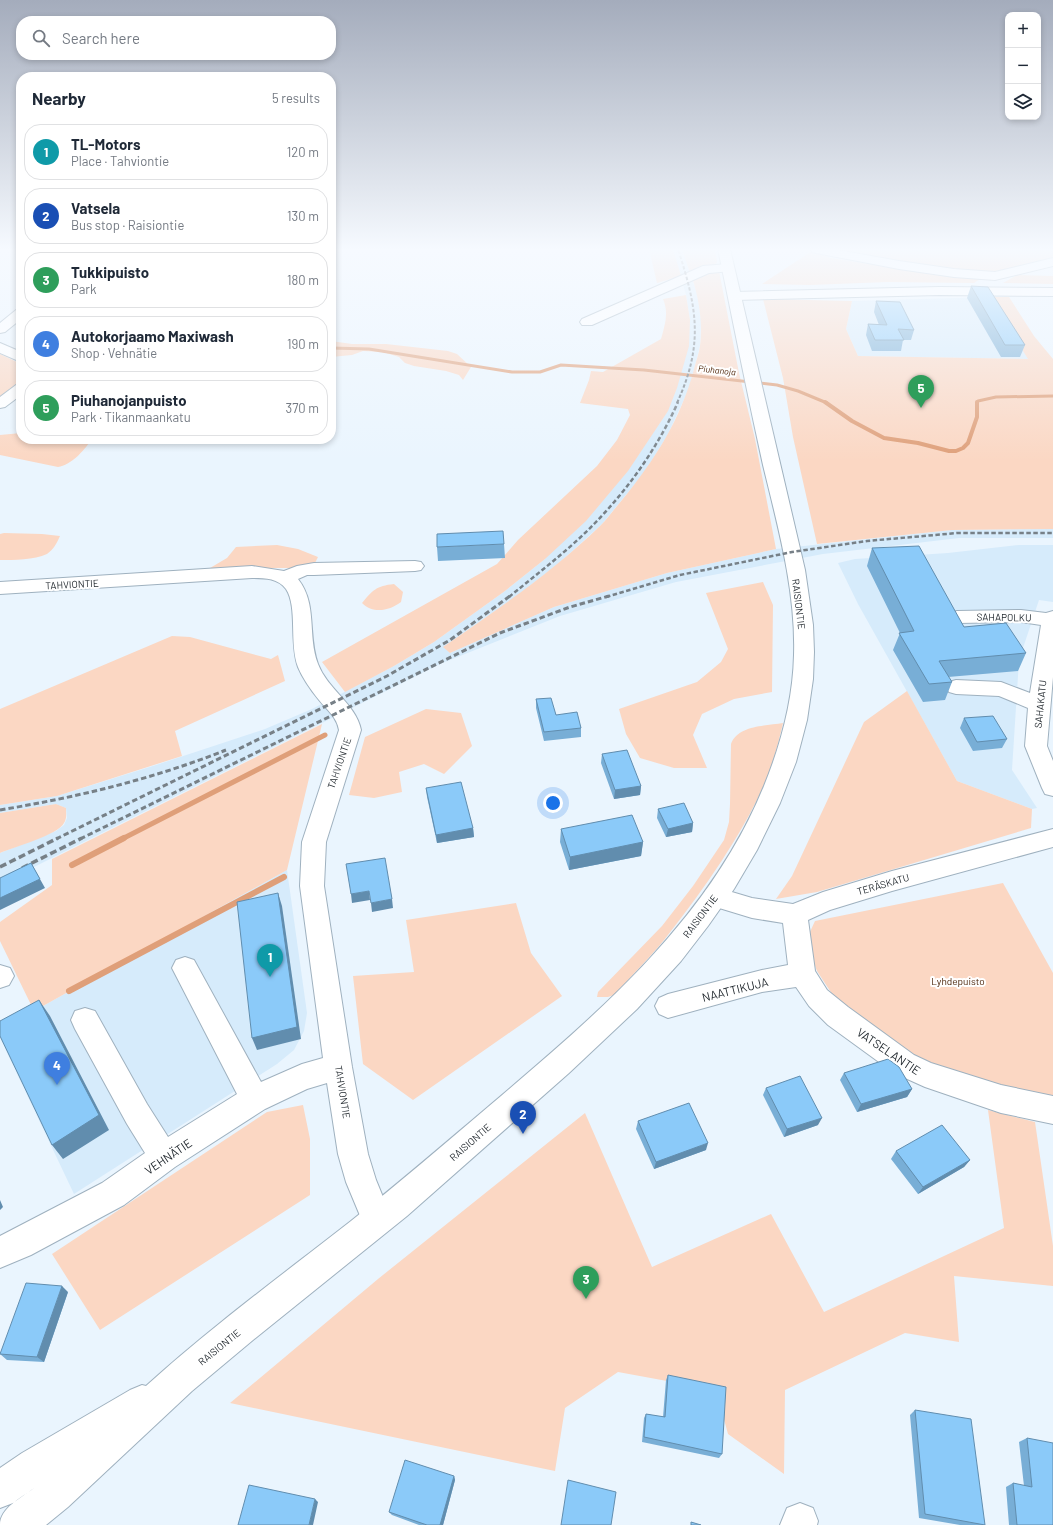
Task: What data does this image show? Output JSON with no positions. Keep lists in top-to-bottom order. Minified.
{"streets":{"street":["TAHVIONTIE","RAISIONTIE","SAHAPOLKU","SAHAKATU","TERÄSKATU","NAATTIKUJA","VATSELANTIE","VEHNÄTIE"]},"crossings":[["TAHVIONTIE","RAISIONTIE"],["TAHVIONTIE","VEHNÄTIE"],["SAHAPOLKU","SAHAKATU"],["TERÄSKATU","VATSELANTIE"],["NAATTIKUJA","VATSELANTIE"]],"water":["Piuhanoja"],"parks":["Lyhdepuisto"],"page":{"map_buttons":["+","−"],"search":"Search here","heading":["Nearby","5 results"],"list":[{"mark":"1","name":"TL-Motors","note":"Place · Tahviontie","value":"120 m"},{"mark":"2","name":"Vatsela","note":"Bus stop · Raisiontie","value":"130 m"},{"mark":"3","name":"Tukkipuisto","note":"Park","value":"180 m"},{"mark":"4","name":"Autokorjaamo Maxiwash","note":"Shop · Vehnätie","value":"190 m"},{"mark":"5","name":"Piuhanojanpuisto","note":"Park · Tikanmaankatu","value":"370 m"}],"pins":["5","1","4","2","3"]}}
